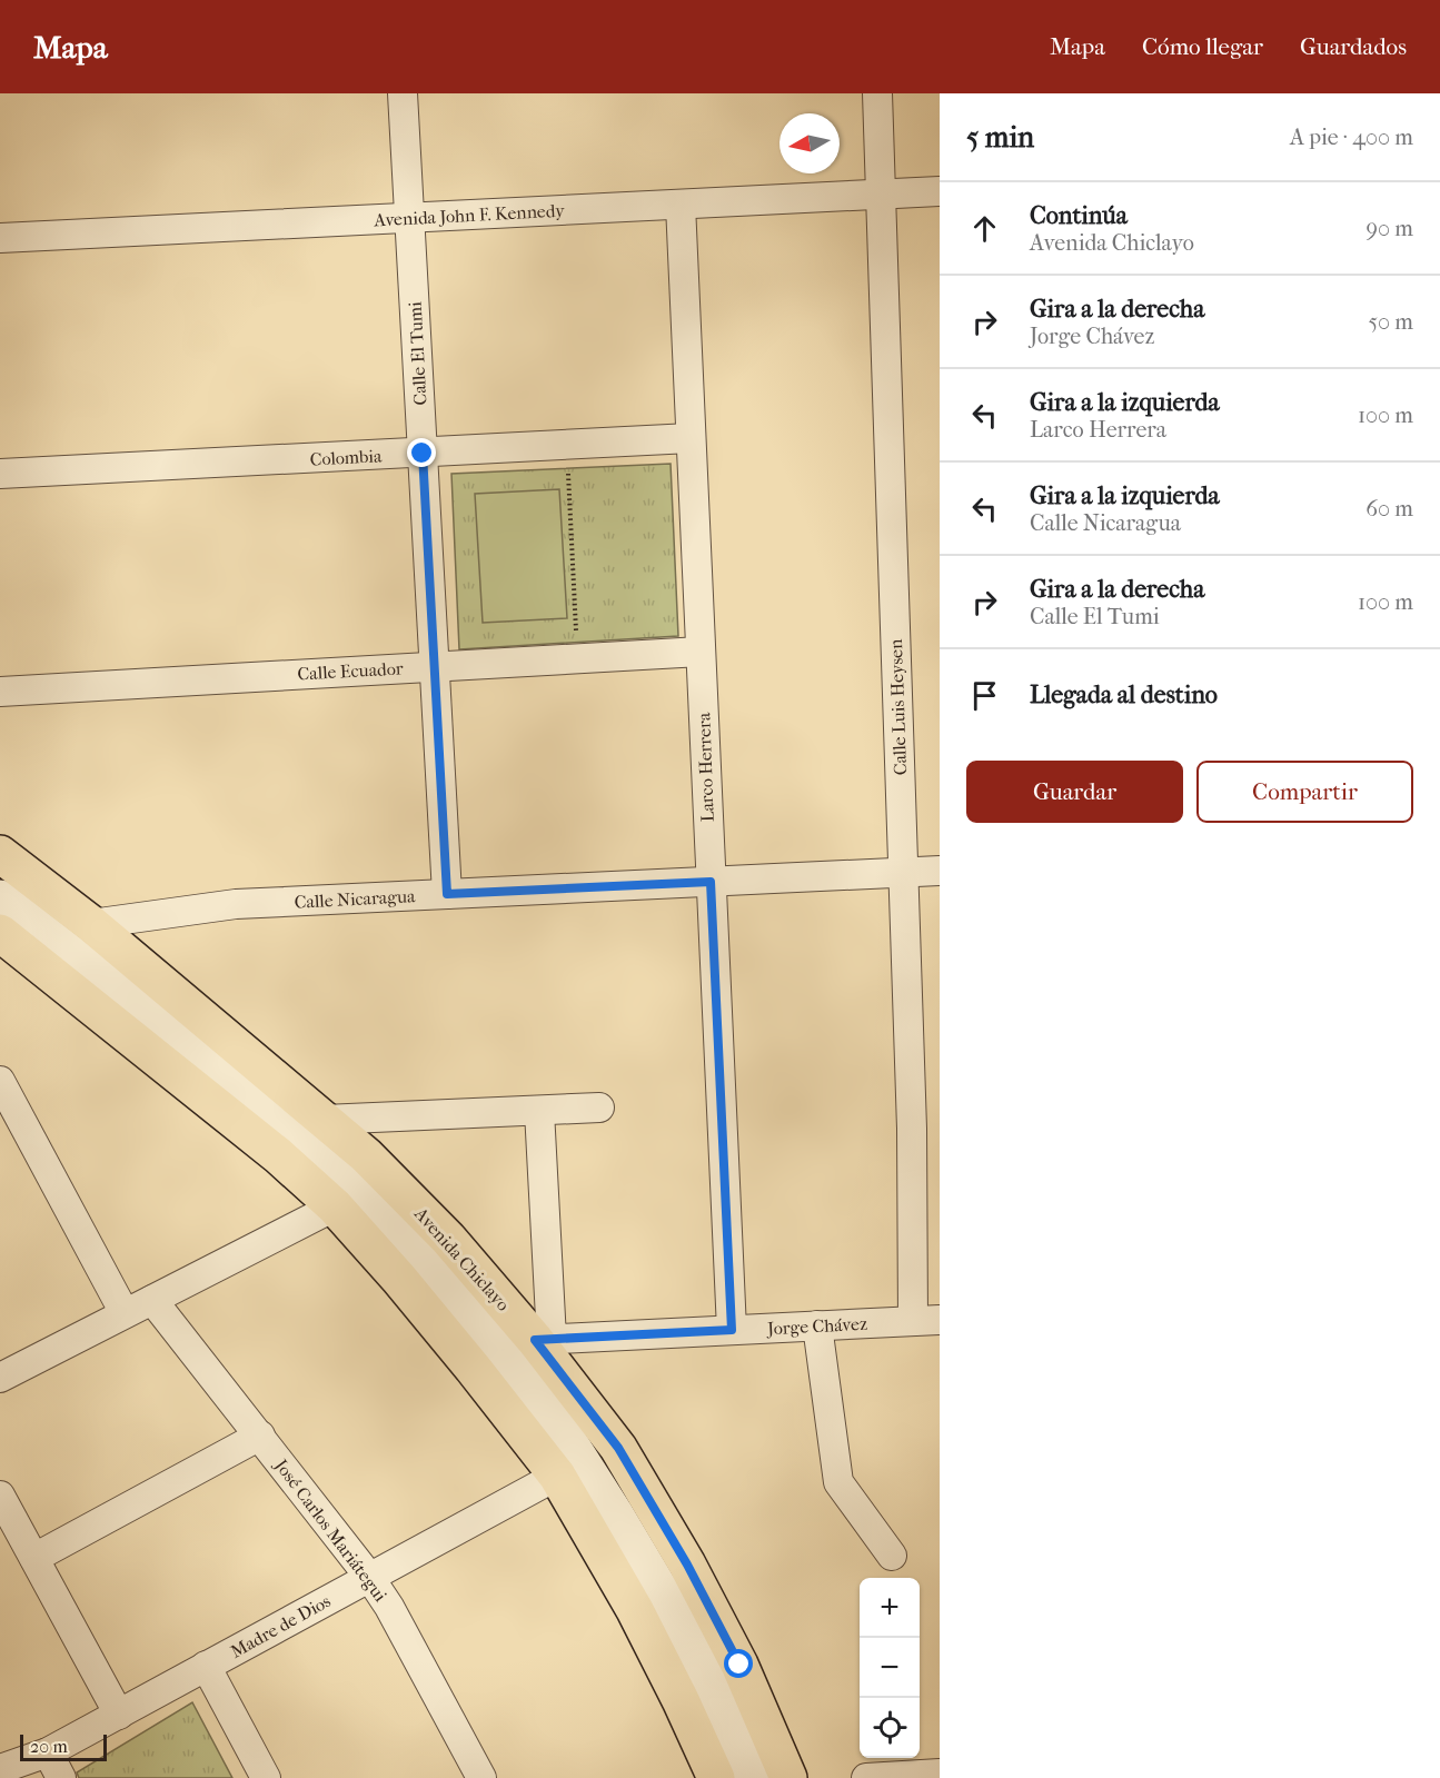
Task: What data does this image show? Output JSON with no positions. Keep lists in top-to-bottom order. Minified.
{"streets":{"main road":["Avenida Chiclayo"],"street":["Avenida John F. Kennedy","Calle El Tumi","Colombia","Calle Ecuador","Calle Luis Heysen","Larco Herrera","Calle Nicaragua","Jorge Chávez","José Carlos Mariátegui","Madre de Dios"]},"crossings":[["Avenida John F. Kennedy","Calle El Tumi"],["Avenida John F. Kennedy","Calle Luis Heysen"],["Avenida John F. Kennedy","Larco Herrera"],["Calle El Tumi","Colombia"],["Calle El Tumi","Calle Ecuador"],["Calle El Tumi","Calle Nicaragua"],["Colombia","Larco Herrera"],["Calle Ecuador","Larco Herrera"],["Calle Luis Heysen","Calle Nicaragua"],["Calle Luis Heysen","Jorge Chávez"],["Larco Herrera","Calle Nicaragua"],["Larco Herrera","Jorge Chávez"],["Calle Nicaragua","Avenida Chiclayo"],["Avenida Chiclayo","Jorge Chávez"],["José Carlos Mariátegui","Madre de Dios"]],"scale_bar":"20 m","north":"left","page":{"header":"Mapa","nav":["Mapa","Cómo llegar","Guardados"],"heading":["5 min","A pie · 400 m"],"list":[["Continúa","Avenida Chiclayo","90 m"],["Gira a la derecha","Jorge Chávez","50 m"],["Gira a la izquierda","Larco Herrera","100 m"],["Gira a la izquierda","Calle Nicaragua","60 m"],["Gira a la derecha","Calle El Tumi","100 m"],"Llegada al destino"],"buttons":["Guardar","Compartir"],"map_buttons":["+","−"],"scale":"20 m"}}
